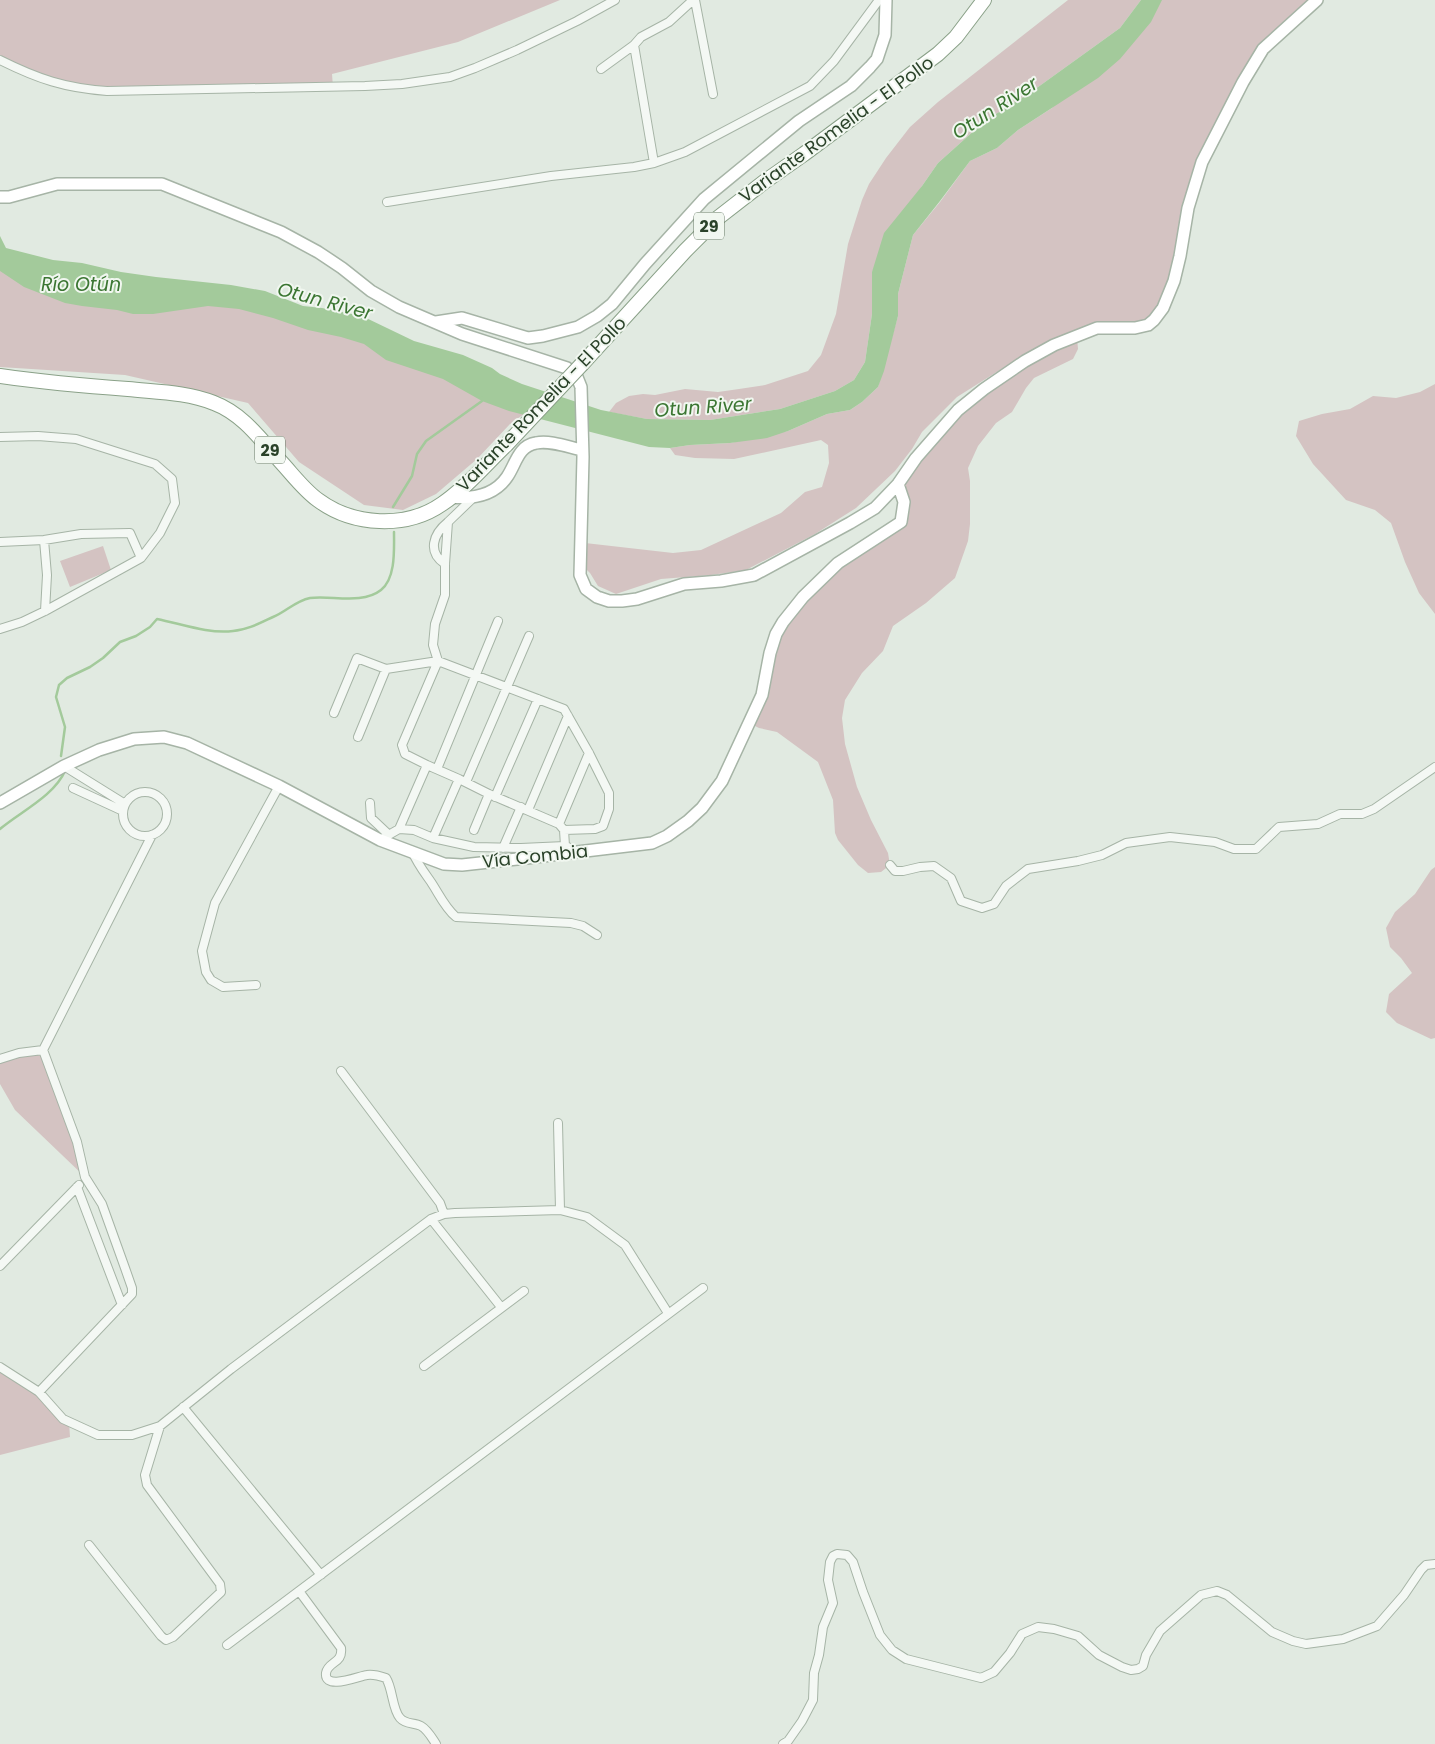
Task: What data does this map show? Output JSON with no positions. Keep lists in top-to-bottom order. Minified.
{"streets":{"highway":["Variante Romelia - El Pollo","29"],"main road":["Vía Combia"]},"water":["Otun River","Río Otún"]}
